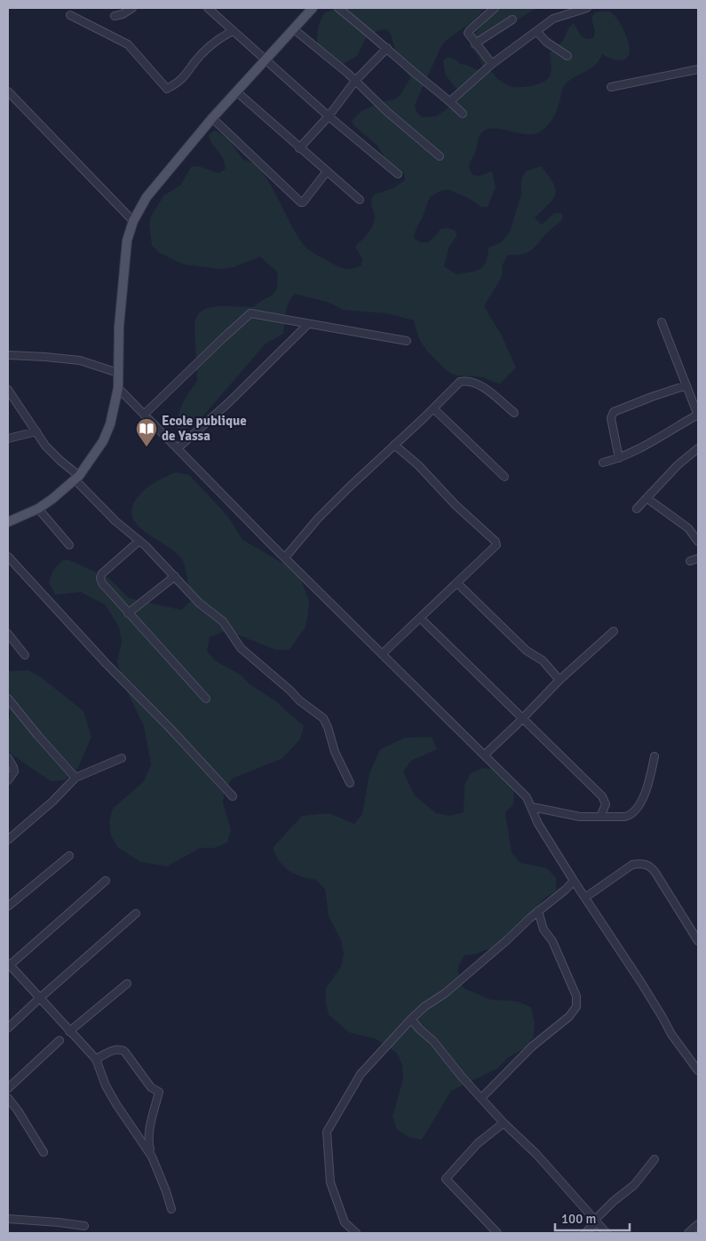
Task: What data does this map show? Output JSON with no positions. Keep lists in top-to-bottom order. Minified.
{"places":{"library":["Ecole publique de Yassa"]},"scale_bar":"100 m"}
